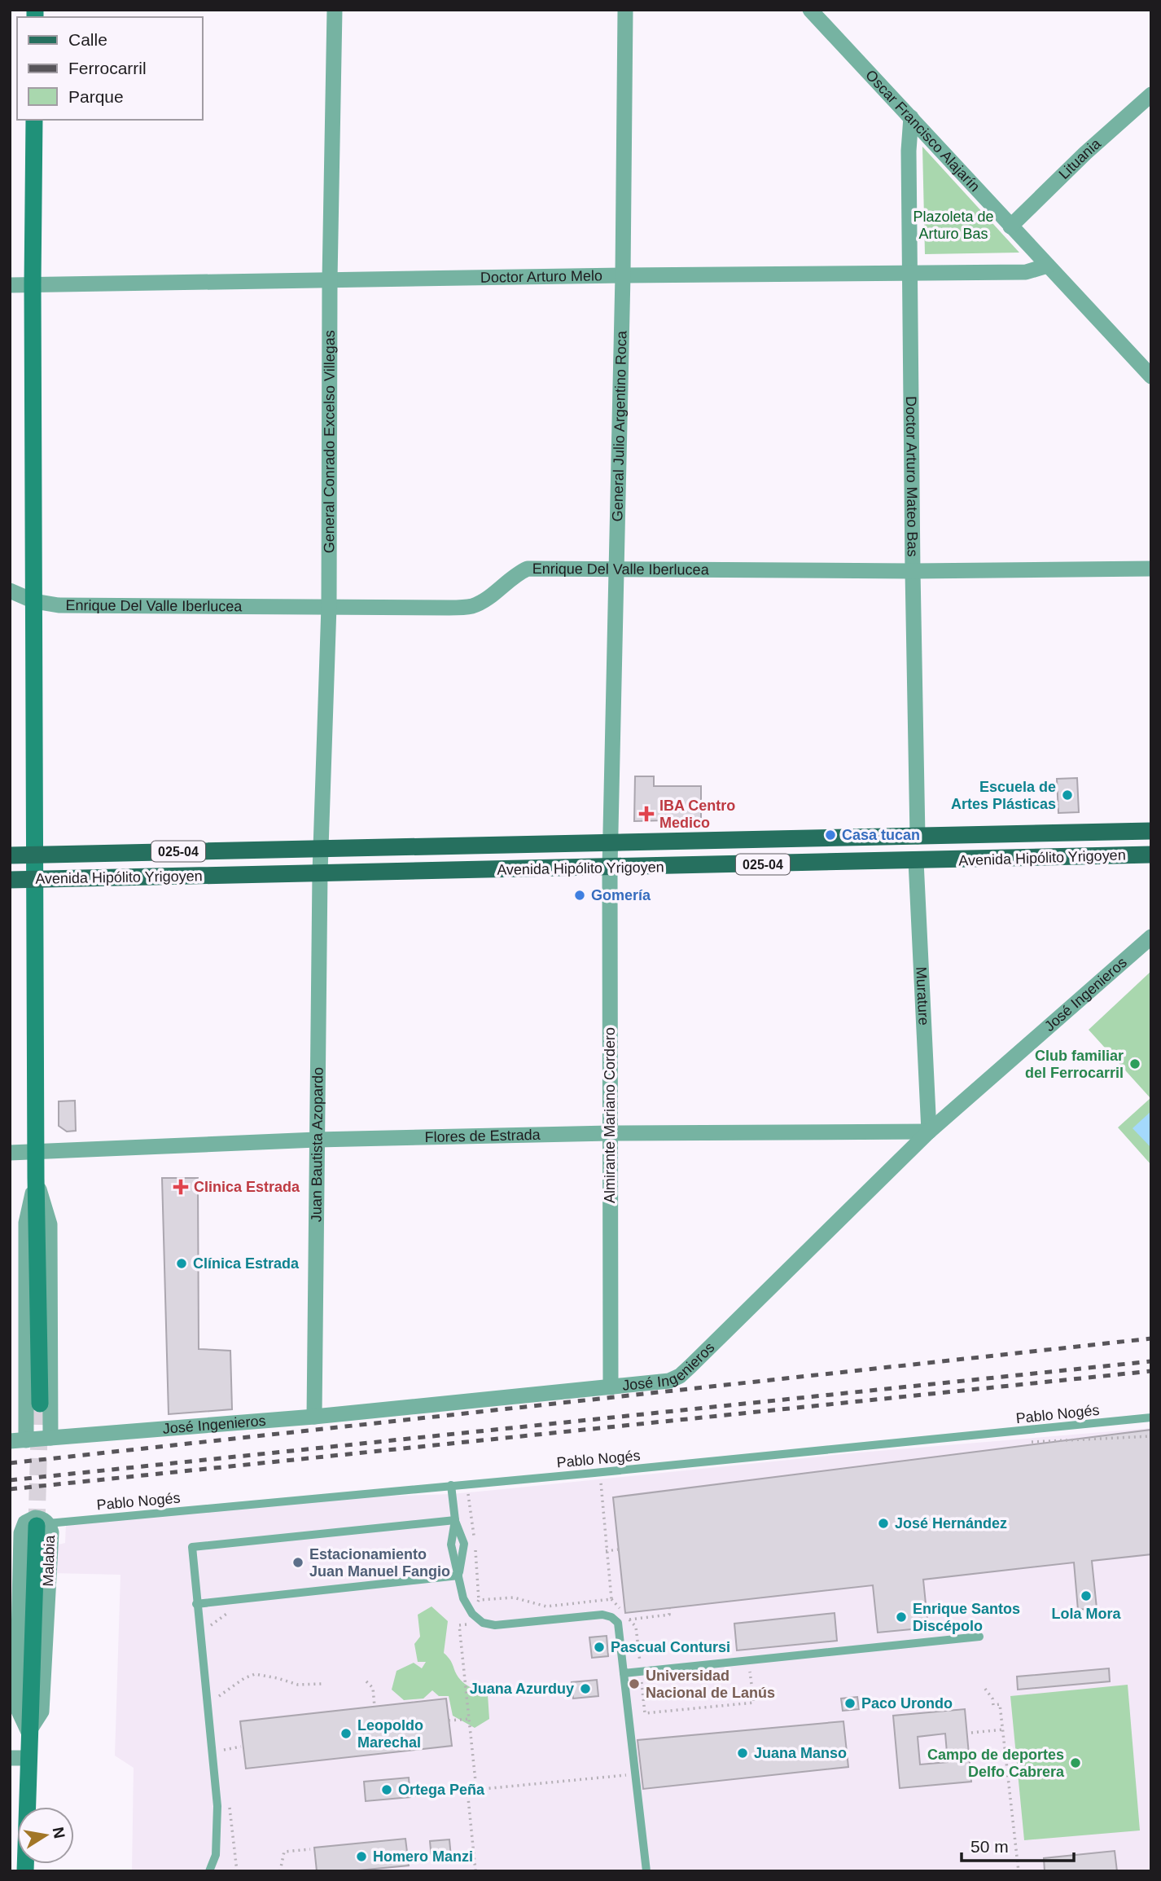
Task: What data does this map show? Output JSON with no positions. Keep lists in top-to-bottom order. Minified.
{"streets":{"main road":["025-04","Avenida Hipólito Yrigoyen","Malabia"],"street":["Oscar Francisco Alajarín","Lituania","Doctor Arturo Melo","General Julio Argentino Roca","General Conrado Excelso Villegas","Doctor Arturo Mateo Bas","Enrique Del Valle Iberlucea","José Ingenieros","Murature","Almirante Mariano Cordero","Flores de Estrada","Juan Bautista Azopardo"],"lane":["Pablo Nogés"]},"crossings":[["Oscar Francisco Alajarín","Lituania"],["Oscar Francisco Alajarín","Doctor Arturo Melo"],["Oscar Francisco Alajarín","Doctor Arturo Mateo Bas"],["Doctor Arturo Melo","General Julio Argentino Roca"],["Doctor Arturo Melo","General Conrado Excelso Villegas"],["Doctor Arturo Melo","Doctor Arturo Mateo Bas"],["General Julio Argentino Roca","Enrique Del Valle Iberlucea"],["General Julio Argentino Roca","Avenida Hipólito Yrigoyen"],["General Julio Argentino Roca","Almirante Mariano Cordero"],["General Conrado Excelso Villegas","Enrique Del Valle Iberlucea"],["General Conrado Excelso Villegas","Avenida Hipólito Yrigoyen"],["General Conrado Excelso Villegas","Juan Bautista Azopardo"],["Doctor Arturo Mateo Bas","Enrique Del Valle Iberlucea"],["Doctor Arturo Mateo Bas","Avenida Hipólito Yrigoyen"],["Avenida Hipólito Yrigoyen","Murature"],["Avenida Hipólito Yrigoyen","Almirante Mariano Cordero"],["Avenida Hipólito Yrigoyen","Juan Bautista Azopardo"],["José Ingenieros","Murature"],["José Ingenieros","Almirante Mariano Cordero"],["José Ingenieros","Flores de Estrada"],["José Ingenieros","Juan Bautista Azopardo"],["Murature","Flores de Estrada"],["Almirante Mariano Cordero","Flores de Estrada"],["Flores de Estrada","Juan Bautista Azopardo"],["Pablo Nogés","Malabia"]],"parks":["Plazoleta de Arturo Bas"],"places":{"other":["Escuela de Artes Plásticas","Casa tucan","Gomería","Club familiar del Ferrocarril","Clínica Estrada","José Hernández","Estacionamiento Juan Manuel Fangio","Lola Mora","Enrique Santos Discépolo","Pascual Contursi","Universidad Nacional de Lanús","Juana Azurduy","Paco Urondo","Leopoldo Marechal","Juana Manso","Campo de deportes Delfo Cabrera","Ortega Peña","Homero Manzi"],"health":["IBA Centro Medico","Clinica Estrada"]},"legend":["Calle","Ferrocarril","Parque"],"scale_bar":"50 m","north":"right"}
